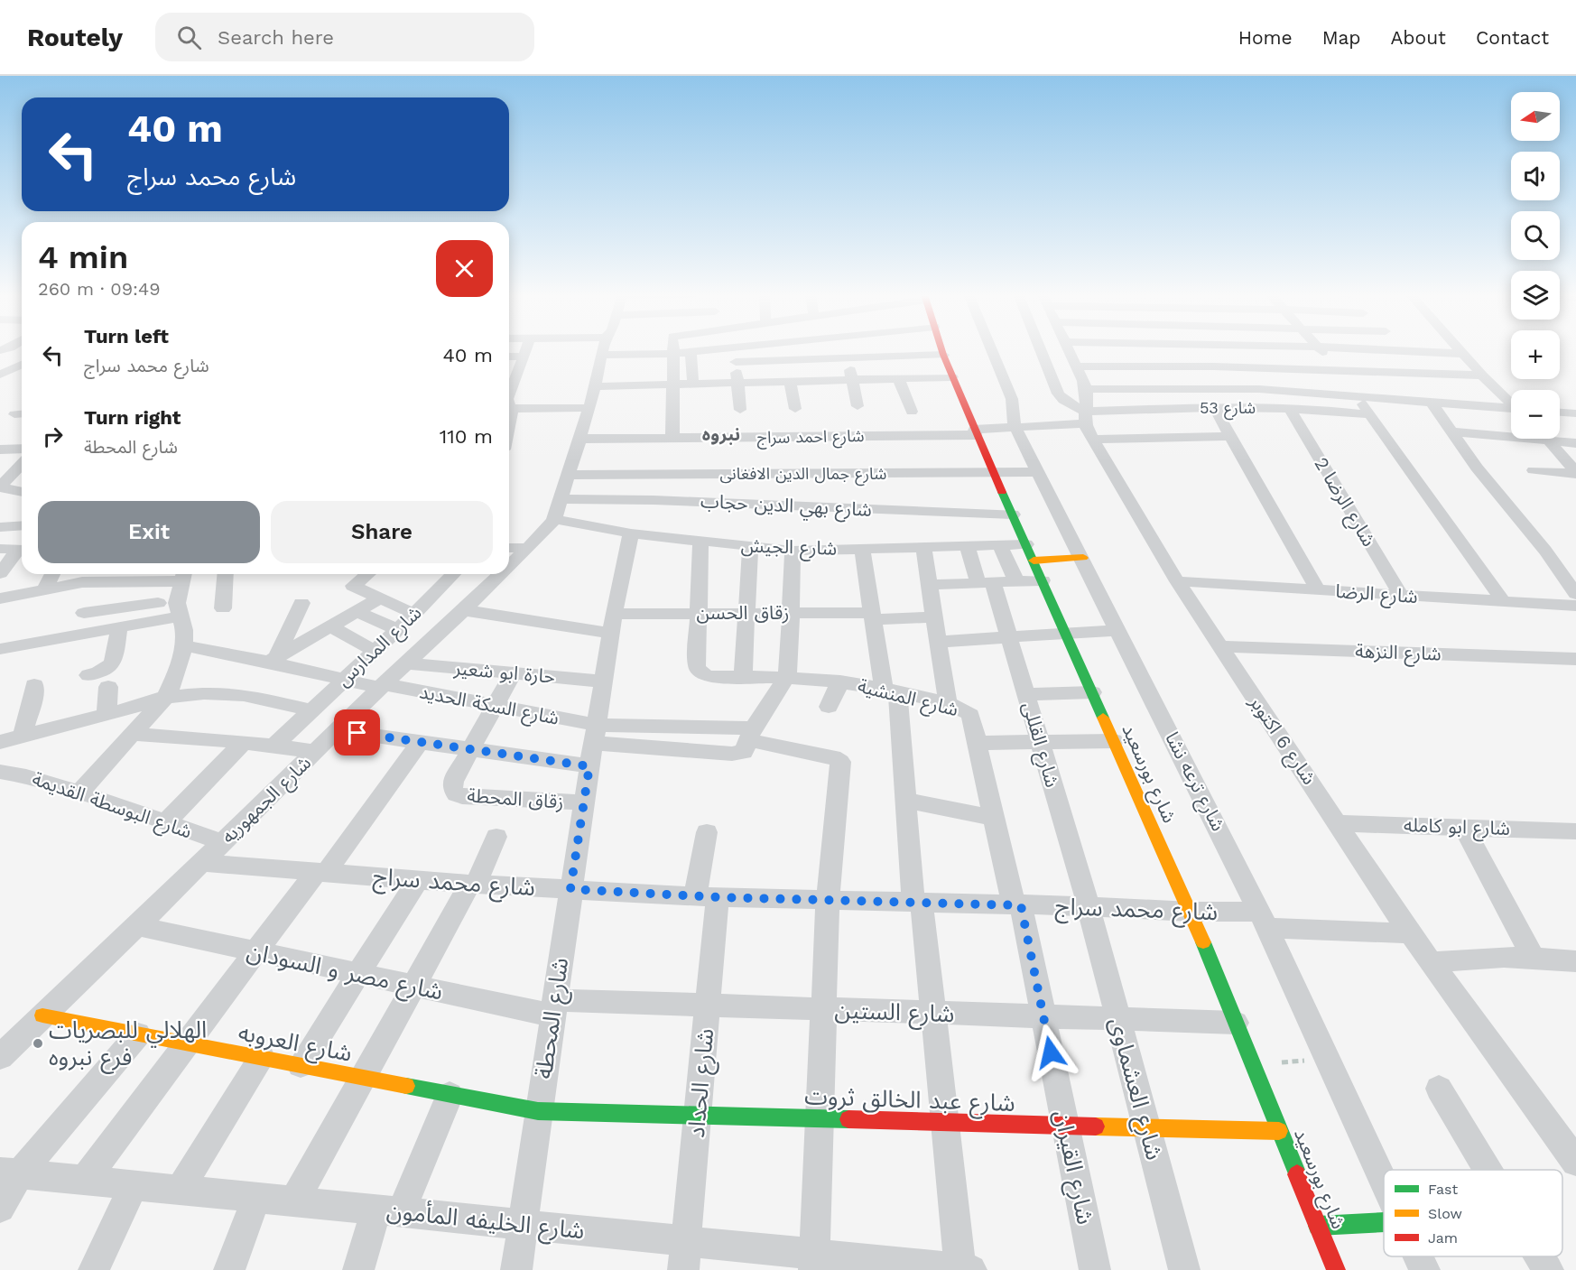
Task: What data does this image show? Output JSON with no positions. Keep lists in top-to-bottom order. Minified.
{"streets":{"street":["شارع 53","شارع احمد سراج","شارع جمال الدين الافغانى","شارع الرضا 2","شارع بهي الدين حجاب","شارع الجيش","شارع الرضا","زقاق الحسن","شارع المدارس","شارع النزهة","حارة ابو شعير","شارع المنشية","شارع السكة الحديد","شارع 6 اكتوبر","شارع القللى","شارع بورسعيد","شارع ترعه نشا","زقاق المحطة","شارع الجمهوريه","شارع البوسطة القديمة","شارع ابو كامله","شارع محمد سراج","شارع مصر و السودان","شارع الستين","شارع المحطة","شارع العروبه","شارع الحداد","شارع العشماوى","شارع عبد الخالق ثروت","شارع القيران","شارع الخليفه المأمون"]},"crossings":[["شارع 53","شارع احمد سراج"],["شارع 53","شارع الرضا 2"],["شارع 53","شارع 6 اكتوبر"],["شارع احمد سراج","شارع 6 اكتوبر"],["شارع احمد سراج","شارع بورسعيد"],["شارع احمد سراج","شارع ترعه نشا"],["شارع جمال الدين الافغانى","شارع بورسعيد"],["شارع جمال الدين الافغانى","شارع ترعه نشا"],["شارع الرضا 2","شارع الرضا"],["شارع بهي الدين حجاب","شارع الجيش"],["شارع بهي الدين حجاب","شارع بورسعيد"],["شارع بهي الدين حجاب","شارع الجمهوريه"],["شارع الجيش","شارع القللى"],["شارع الجيش","شارع بورسعيد"],["شارع الجيش","شارع الجمهوريه"],["شارع الجيش","شارع المحطة"],["شارع الرضا","شارع 6 اكتوبر"],["زقاق الحسن","شارع المنشية"],["زقاق الحسن","شارع الجمهوريه"],["زقاق الحسن","شارع المحطة"],["شارع المدارس","شارع السكة الحديد"],["شارع النزهة","شارع 6 اكتوبر"],["حارة ابو شعير","زقاق المحطة"],["حارة ابو شعير","شارع الجمهوريه"],["حارة ابو شعير","شارع المحطة"],["شارع المنشية","شارع محمد سراج"],["شارع المنشية","شارع القيران"],["شارع السكة الحديد","زقاق المحطة"],["شارع السكة الحديد","شارع الجمهوريه"],["شارع السكة الحديد","شارع المحطة"],["شارع 6 اكتوبر","شارع ابو كامله"],["شارع 6 اكتوبر","شارع محمد سراج"],["شارع القللى","شارع محمد سراج"],["شارع القللى","شارع العشماوى"],["شارع بورسعيد","شارع محمد سراج"],["شارع بورسعيد","شارع الستين"],["شارع بورسعيد","شارع عبد الخالق ثروت"],["شارع ترعه نشا","شارع محمد سراج"],["زقاق المحطة","شارع المحطة"],["شارع الجمهوريه","شارع البوسطة القديمة"],["شارع الجمهوريه","شارع محمد سراج"],["شارع الجمهوريه","شارع مصر و السودان"],["شارع الجمهوريه","شارع العروبه"],["شارع محمد سراج","شارع المحطة"],["شارع محمد سراج","شارع الحداد"],["شارع محمد سراج","شارع العشماوى"],["شارع محمد سراج","شارع القيران"],["شارع مصر و السودان","شارع الستين"],["شارع مصر و السودان","شارع المحطة"],["شارع الستين","شارع المحطة"],["شارع الستين","شارع الحداد"],["شارع الستين","شارع العشماوى"],["شارع الستين","شارع القيران"],["شارع المحطة","شارع العروبه"],["شارع المحطة","شارع عبد الخالق ثروت"],["شارع المحطة","شارع الخليفه المأمون"],["شارع العروبه","شارع عبد الخالق ثروت"],["شارع الحداد","شارع عبد الخالق ثروت"],["شارع الحداد","شارع الخليفه المأمون"],["شارع العشماوى","شارع عبد الخالق ثروت"],["شارع عبد الخالق ثروت","شارع القيران"]],"districts":["نبروه"],"places":["الهلالي للبصريات فرع نبروه"],"legend":["Fast","Slow","Jam"],"north":"left","page":{"header":"Routely","search":"Search here","nav":["Home","Map","About","Contact"],"map_buttons":["+","−"],"turn":["40 m","شارع محمد سراج"],"heading":["4 min","260 m · 09:49"],"list":[{"name":"Turn left","note":"شارع محمد سراج","value":"40 m"},{"name":"Turn right","note":"شارع المحطة","value":"110 m"}],"buttons":["Exit","Share"]}}
